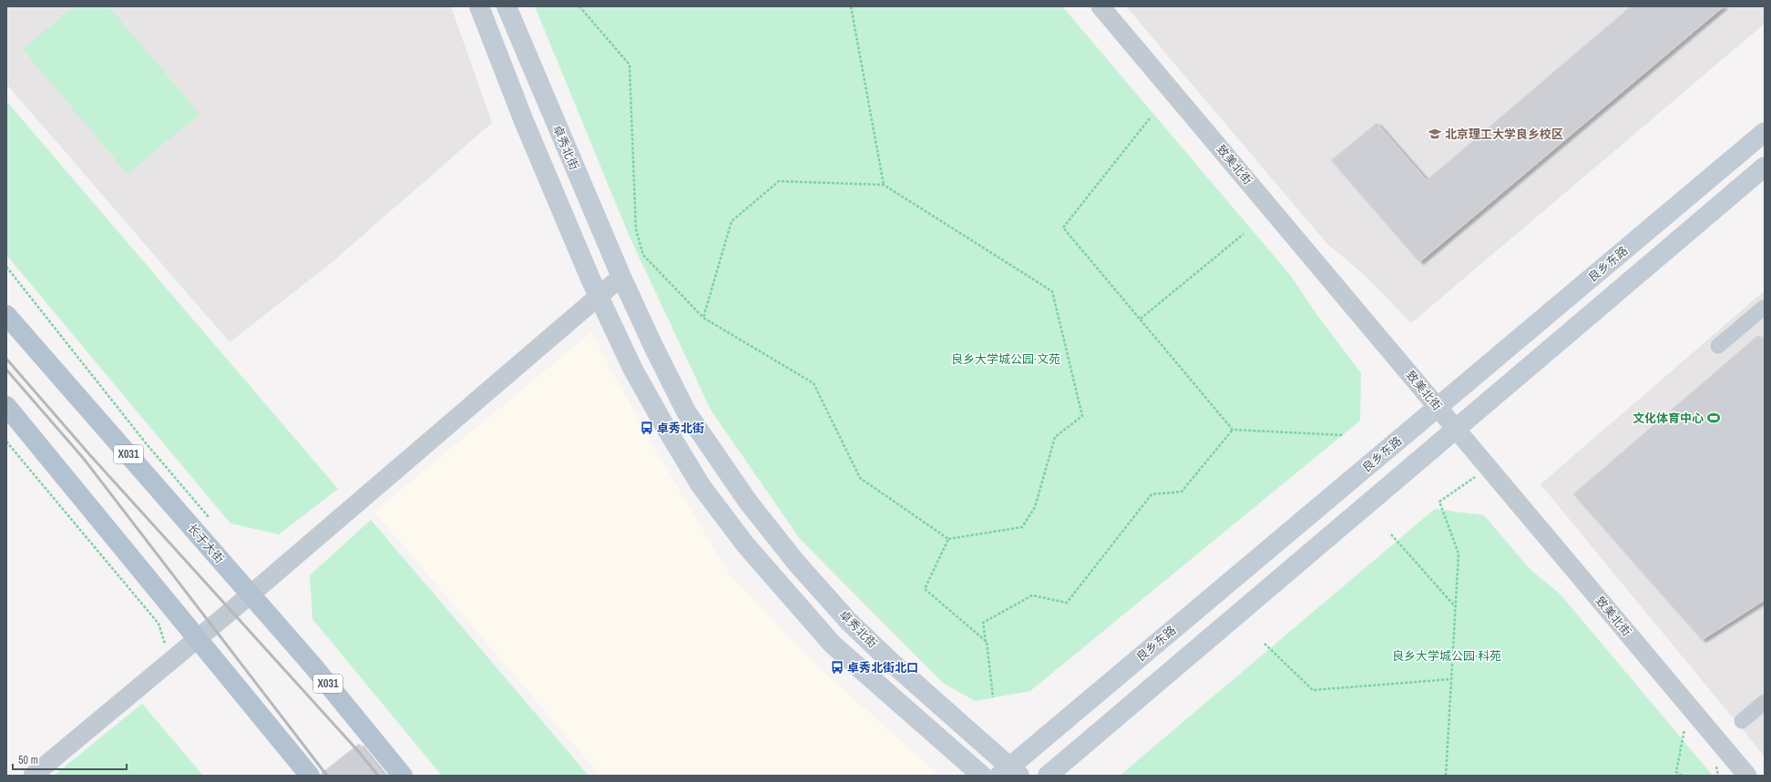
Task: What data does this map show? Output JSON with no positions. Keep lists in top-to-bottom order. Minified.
{"streets":{"main road":["卓秀北街","良乡东路","X031","长于大街"],"street":["致美北街"]},"crossings":[["卓秀北街","良乡东路"],["致美北街","良乡东路"]],"parks":["良乡大学城公园·文苑","良乡大学城公园·科苑"],"places":{"school or university":["北京理工大学良乡校区"],"sports":["文化体育中心"],"bus stop":["卓秀北街","卓秀北街北口"]},"scale_bar":"50 m"}
